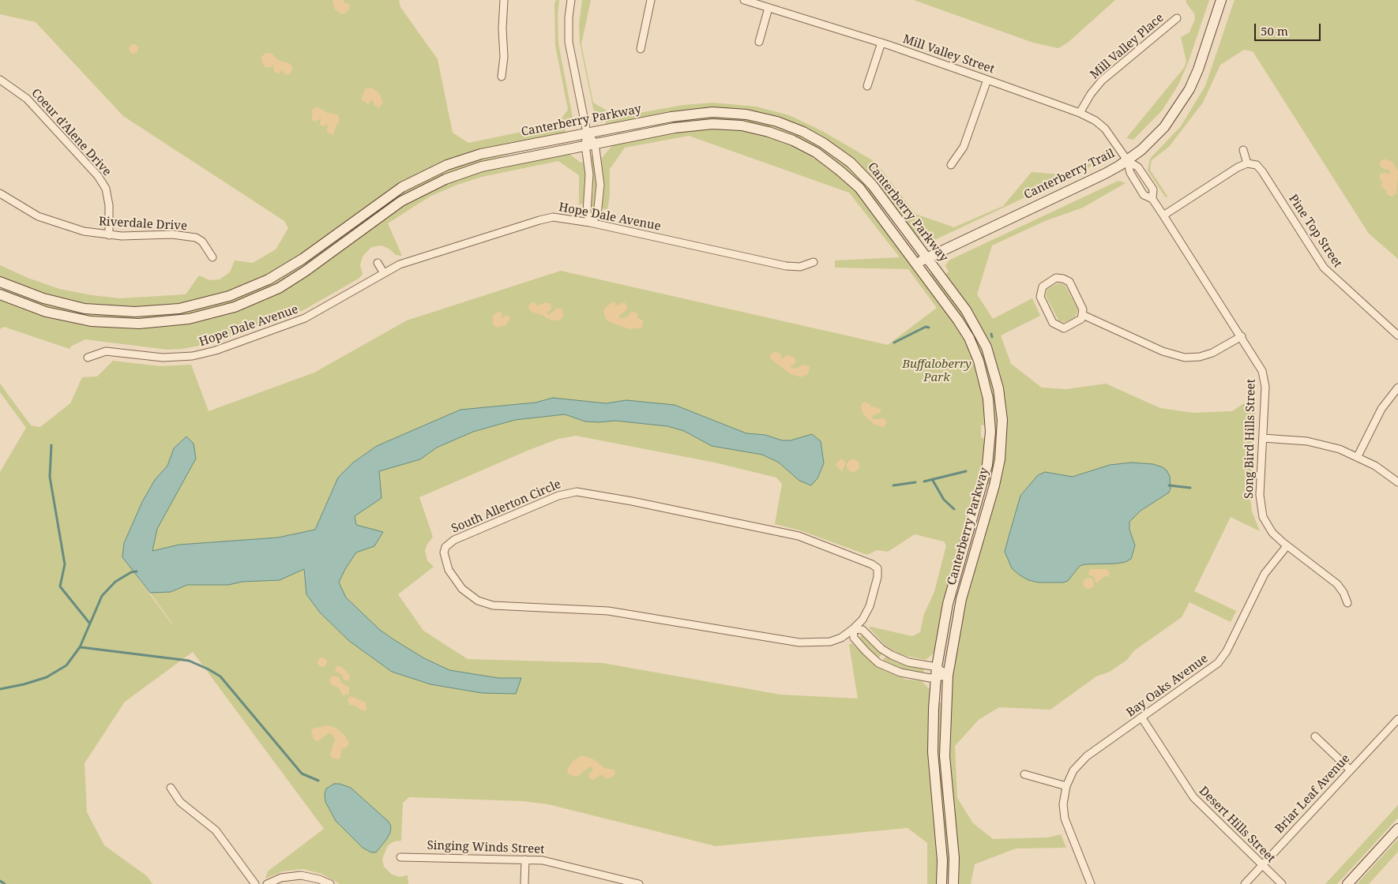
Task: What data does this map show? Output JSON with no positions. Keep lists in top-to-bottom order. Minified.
{"streets":{"street":["Mill Valley Place","Mill Valley Street","Canterberry Parkway","Coeur d'Alene Drive","Canterberry Trail","Hope Dale Avenue","Riverdale Drive","Pine Top Street","Song Bird Hills Street","South Allerton Circle","Bay Oaks Avenue","Briar Leaf Avenue","Desert Hills Street","Singing Winds Street"]},"crossings":[["Mill Valley Place","Mill Valley Street"],["Mill Valley Street","Canterberry Trail"],["Mill Valley Street","Song Bird Hills Street"],["Canterberry Parkway","Canterberry Trail"],["Coeur d'Alene Drive","Riverdale Drive"],["Canterberry Trail","Song Bird Hills Street"],["Song Bird Hills Street","Bay Oaks Avenue"],["Bay Oaks Avenue","Desert Hills Street"],["Briar Leaf Avenue","Desert Hills Street"]],"parks":["Buffaloberry Park"],"scale_bar":"50 m"}
